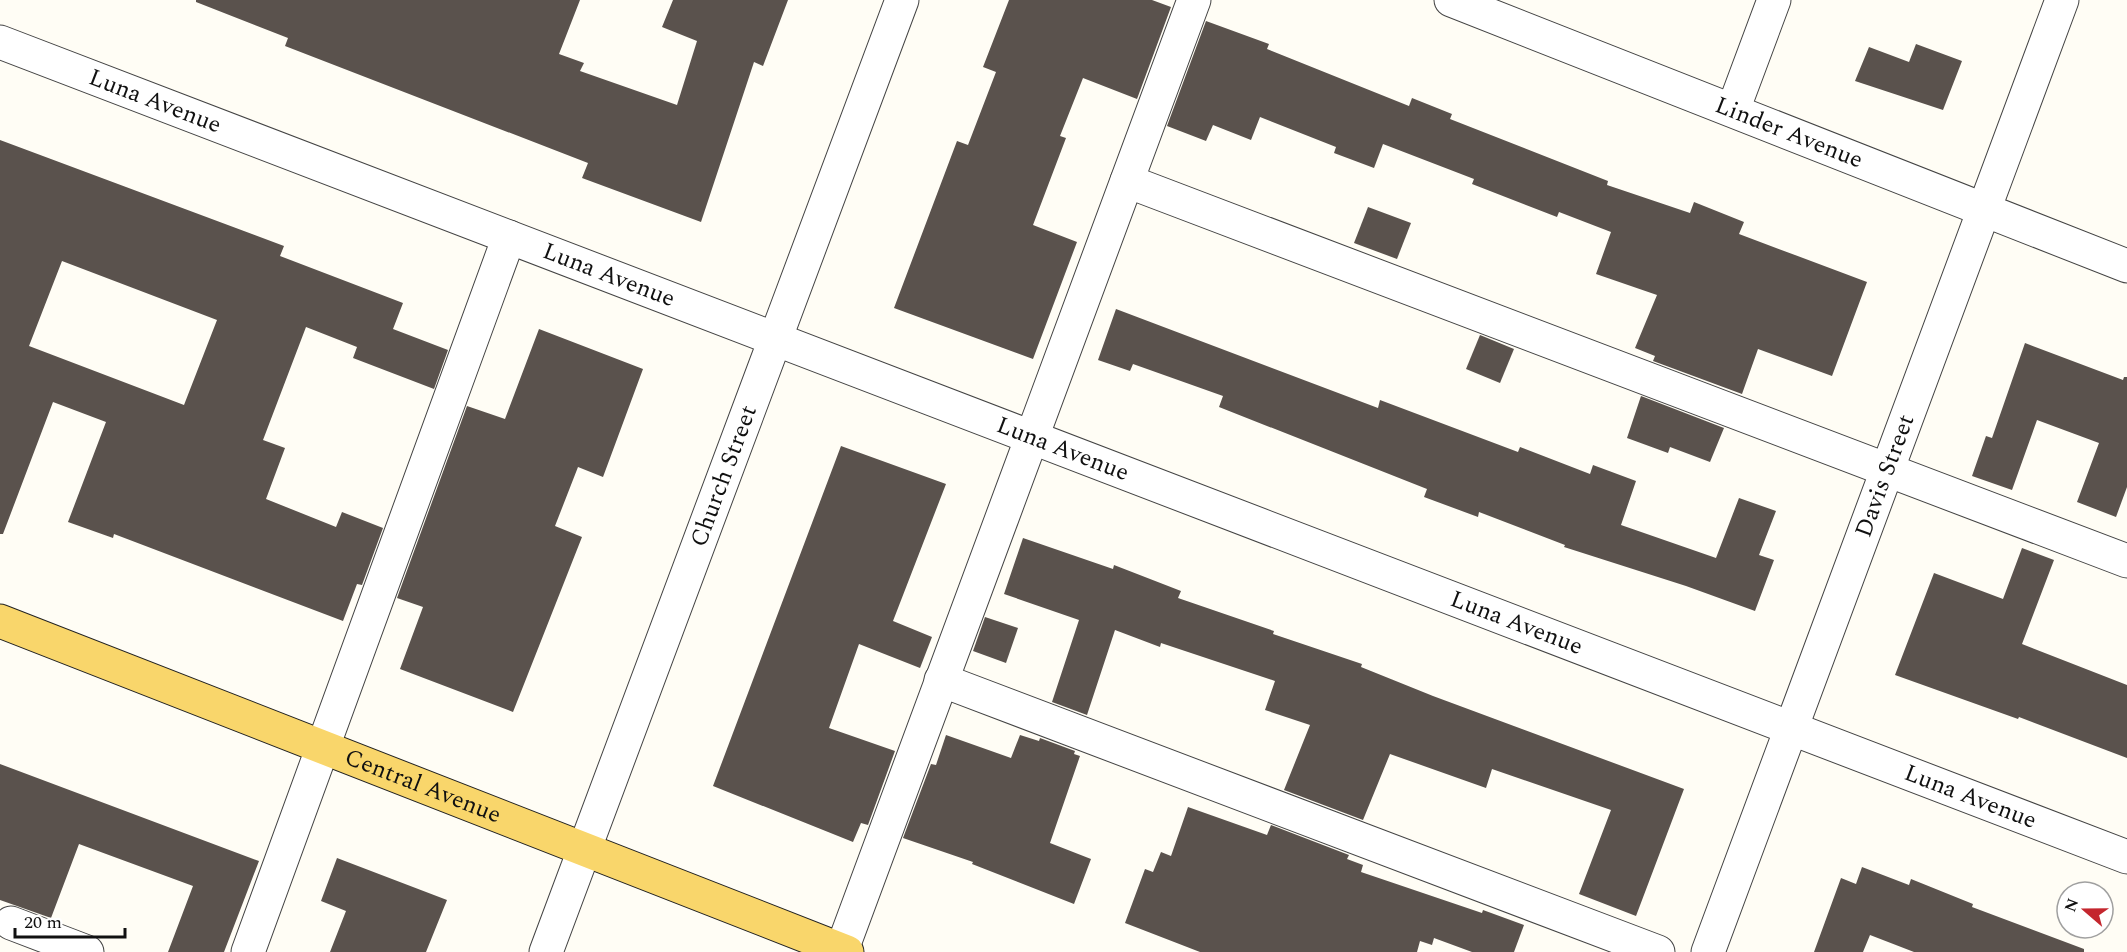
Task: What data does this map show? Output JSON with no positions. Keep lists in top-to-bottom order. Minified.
{"streets":{"main road":["Central Avenue"],"street":["Luna Avenue","Linder Avenue","Church Street","Davis Street"]},"crossings":[["Luna Avenue","Church Street"],["Luna Avenue","Davis Street"],["Linder Avenue","Davis Street"],["Church Street","Central Avenue"]],"scale_bar":"20 m","north":"left"}
